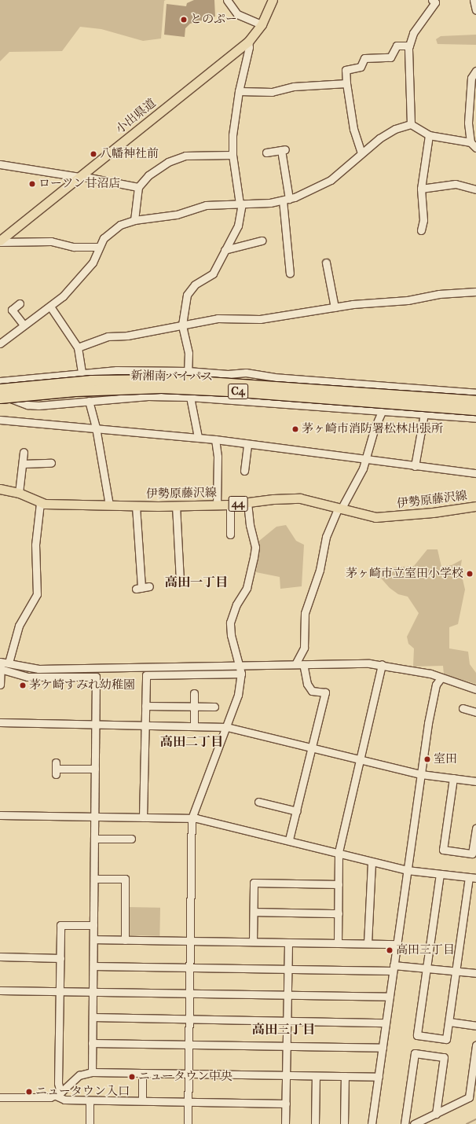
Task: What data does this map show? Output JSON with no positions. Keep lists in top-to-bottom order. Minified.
{"streets":{"highway":["新湘南バイパス","C4"],"main road":["小出県道","伊勢原藤沢線","44"]},"districts":["高田一丁目","高田二丁目","高田三丁目"],"places":["とのぷー","八幡神社前","ローソン甘沼店","茅ヶ崎市消防署松林出張所","茅ヶ崎市立室田小学校","茅ケ崎すみれ幼稚園","室田","高田三丁目","ニュータウン中央","ニュータウン入口"]}
